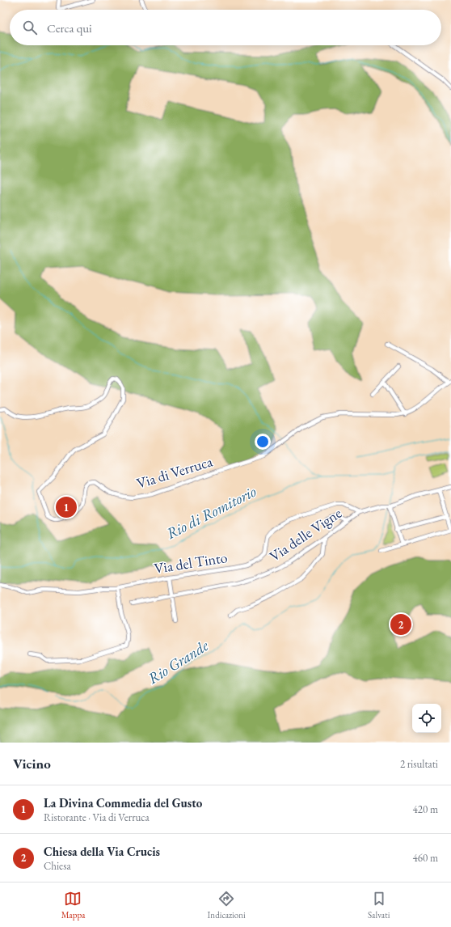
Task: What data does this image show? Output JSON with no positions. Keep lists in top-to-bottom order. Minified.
{"streets":{"street":["Via di Verruca","Via delle Vigne","Via del Tinto"]},"crossings":[["Via delle Vigne","Via del Tinto"]],"water":["Rio di Romitorio","Rio Grande"],"page":{"search":"Cerca qui","pins":["1","2"],"heading":["Vicino","2 risultati"],"list":[{"mark":"1","name":"La Divina Commedia del Gusto","note":"Ristorante · Via di Verruca","value":"420 m"},{"mark":"2","name":"Chiesa della Via Crucis","note":"Chiesa","value":"460 m"}],"nav":["Mappa","Indicazioni","Salvati"]}}
